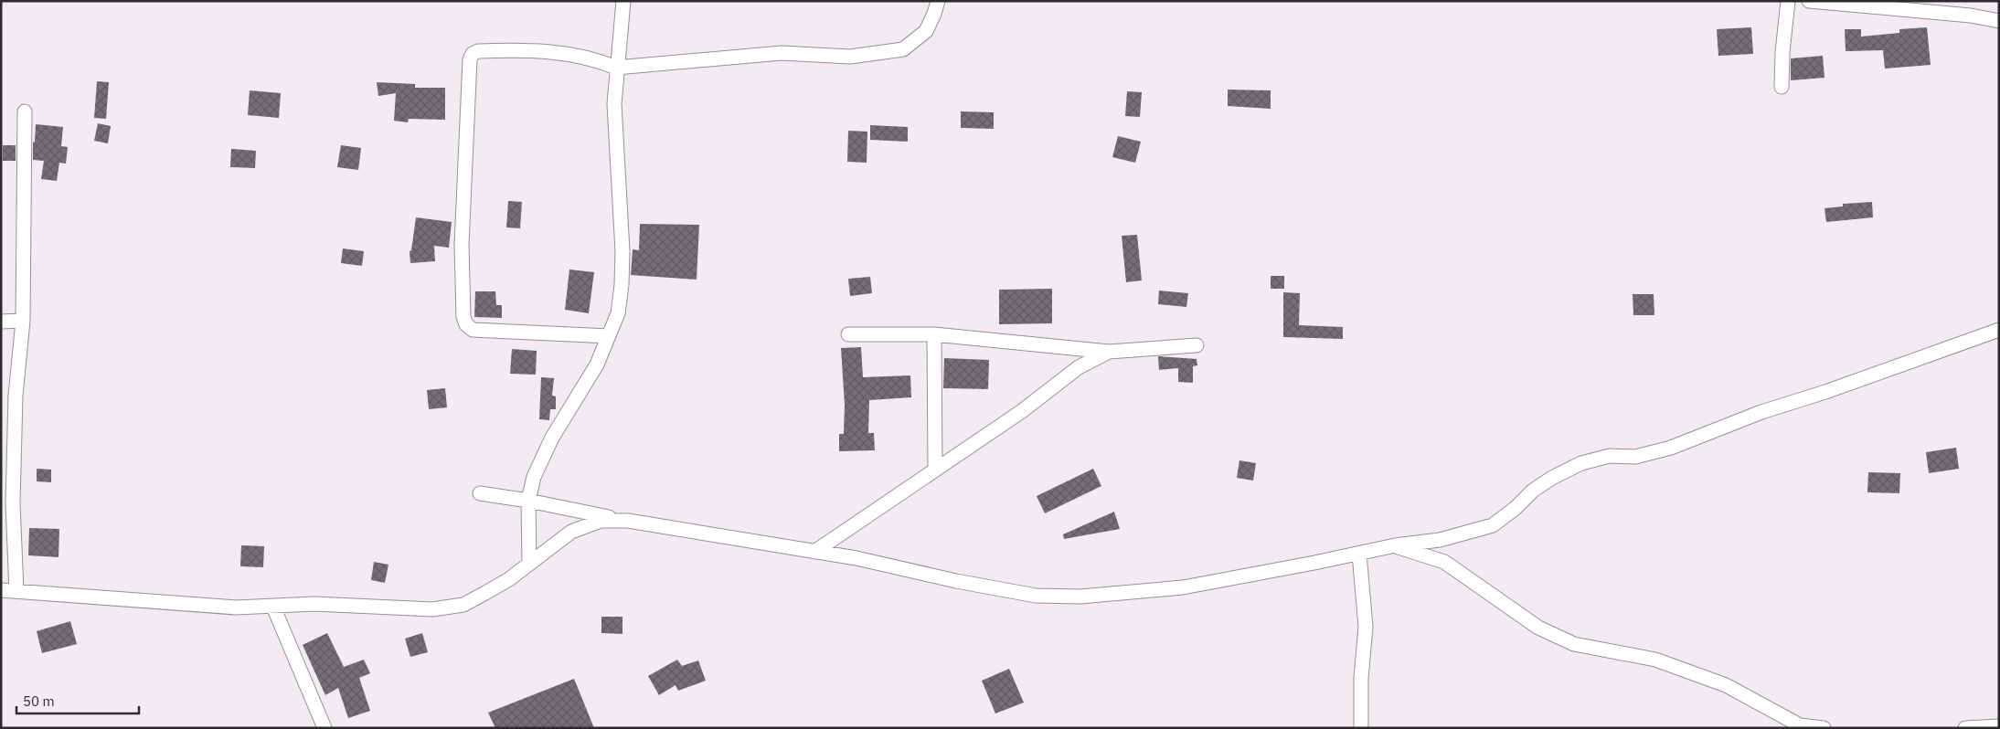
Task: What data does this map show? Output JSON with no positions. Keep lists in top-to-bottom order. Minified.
{"scale_bar":"50 m"}
